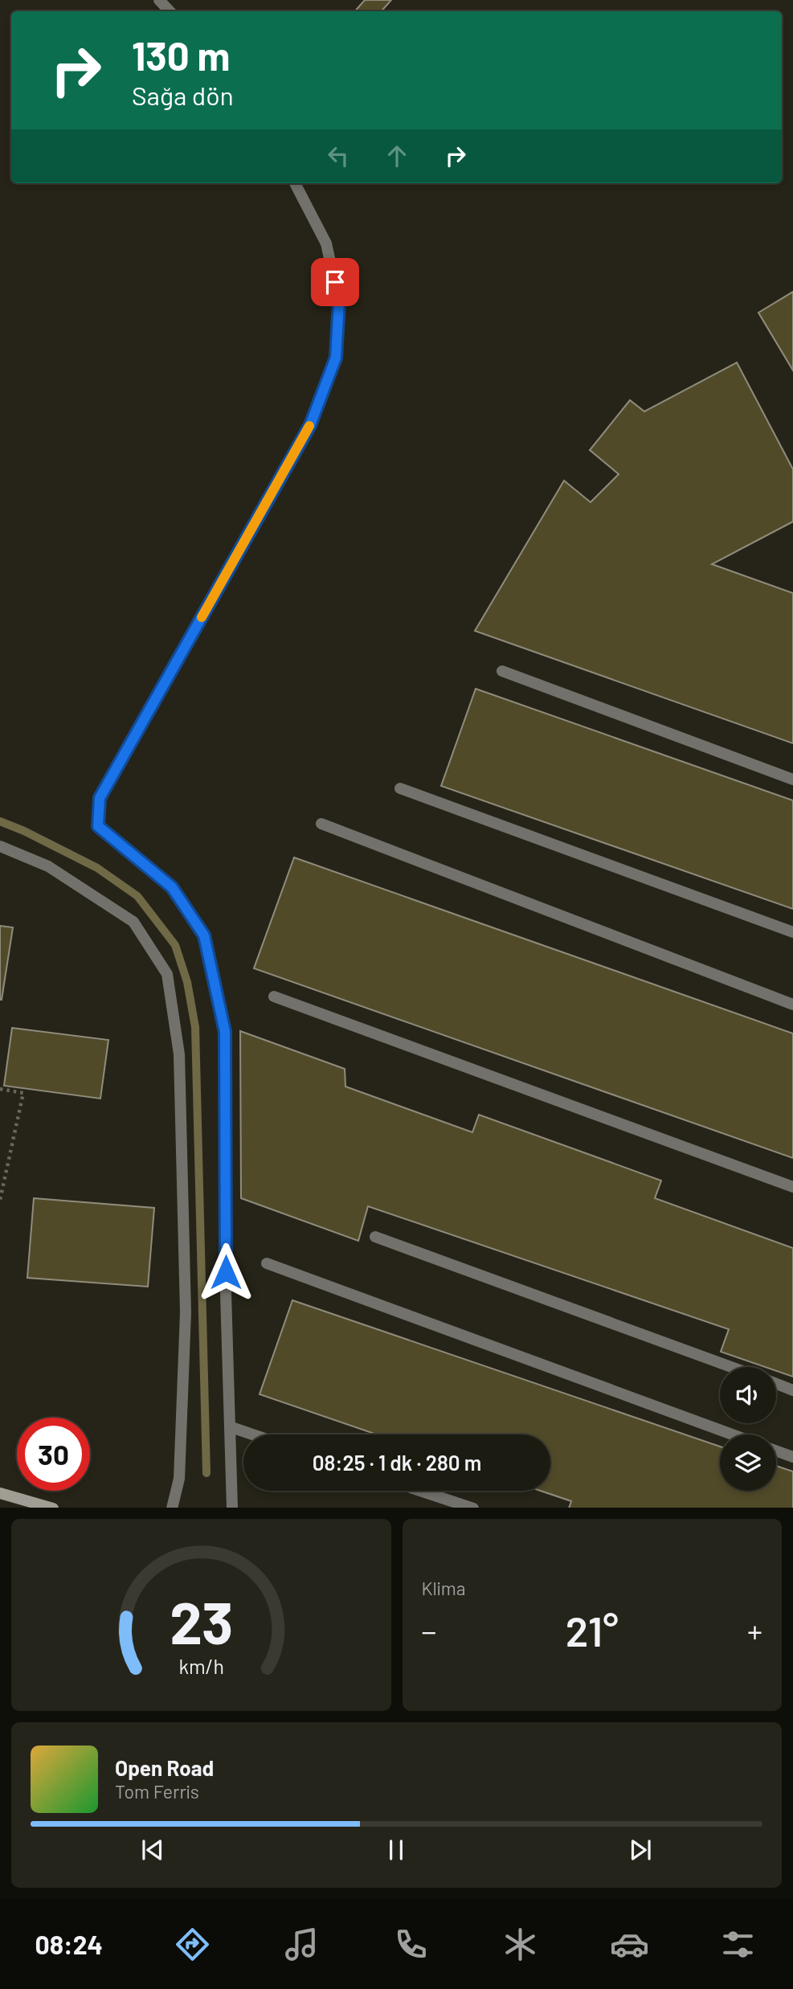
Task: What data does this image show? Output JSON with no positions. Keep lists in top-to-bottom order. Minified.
{"page":{"turn":["130 m","Sağa dön"],"limit":"30","trip":"08:25 · 1 dk · 280 m","tile":"Klima","heat":["−","21°","+"],"song":["Open Road","Tom Ferris"],"tabs":"08:24","gauge":["23","km/h"]}}
